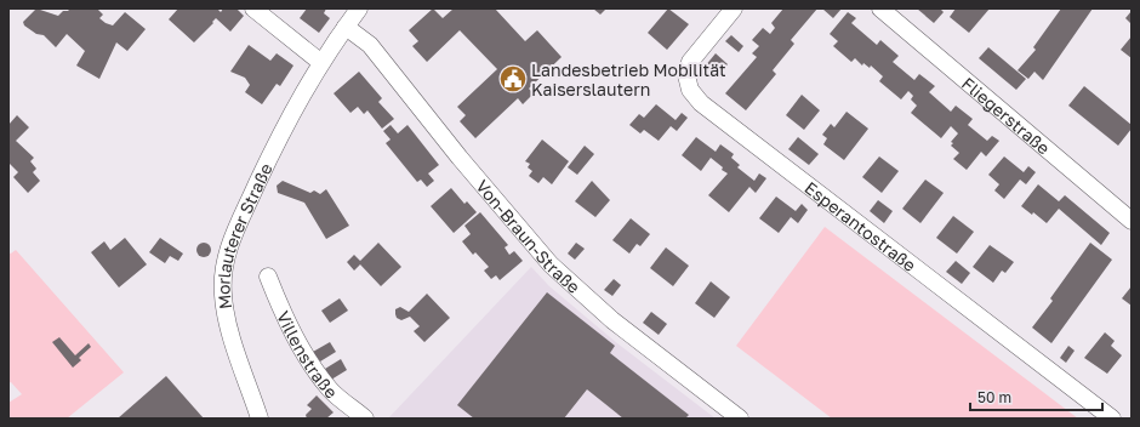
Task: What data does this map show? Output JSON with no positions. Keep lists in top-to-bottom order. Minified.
{"streets":{"street":["Fliegerstraße","Esperantostraße","Morlauterer Straße","Von-Braun-Straße","Villenstraße"]},"crossings":[["Morlauterer Straße","Von-Braun-Straße"]],"places":{"public building":["Landesbetrieb Mobilität Kaiserslautern"]},"scale_bar":"50 m"}
